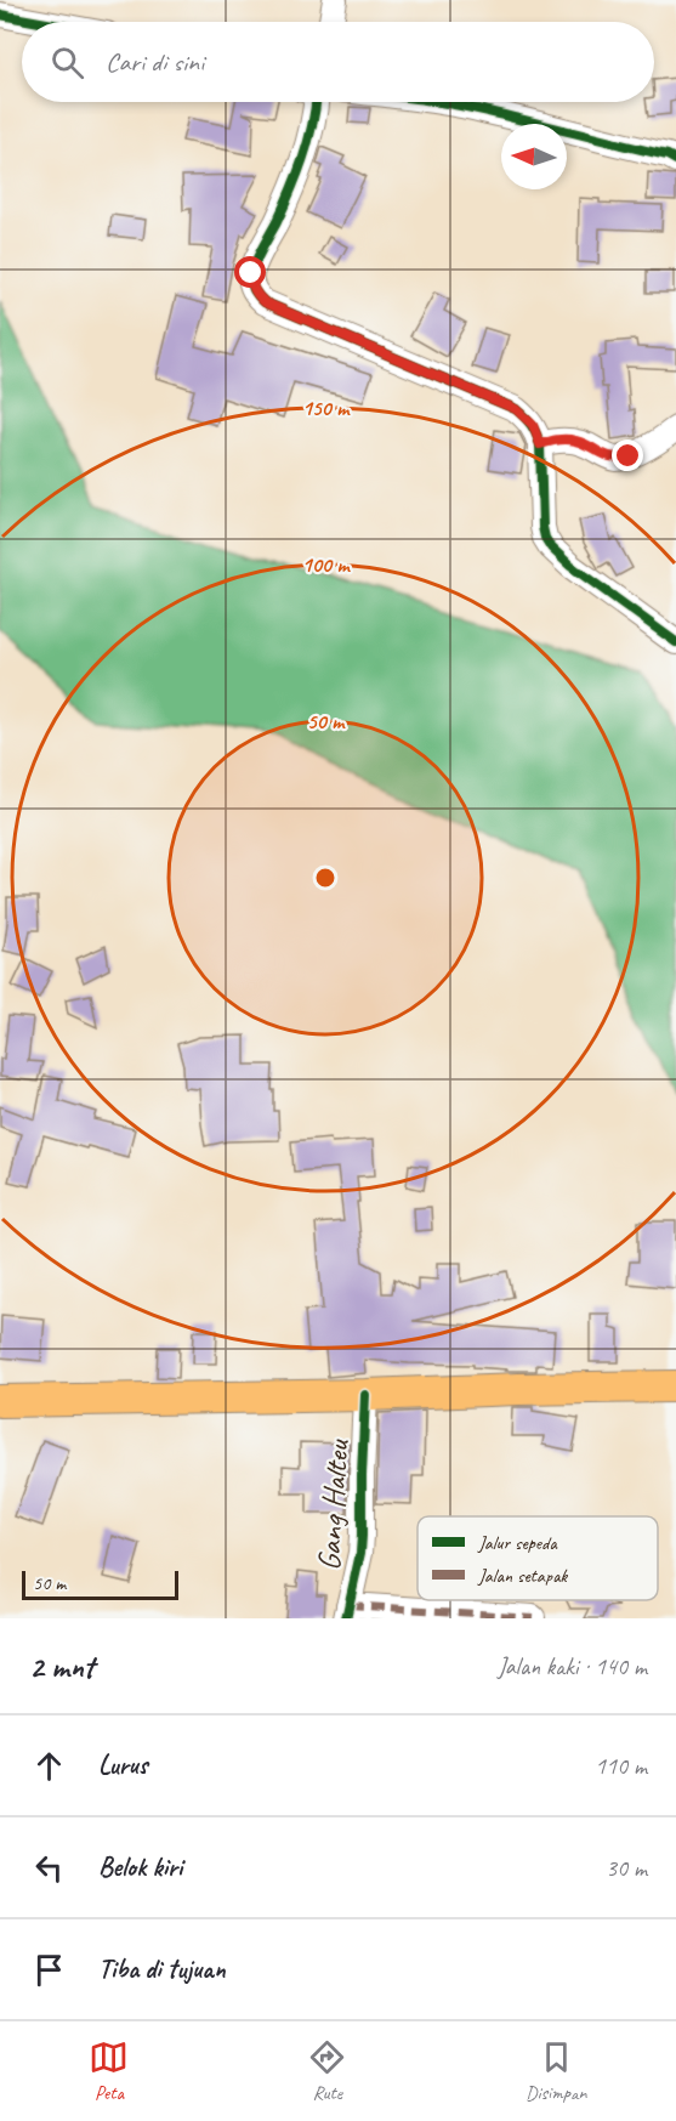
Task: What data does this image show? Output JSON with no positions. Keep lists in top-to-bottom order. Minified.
{"streets":{"street":["Gang Halteu"]},"legend":["Jalur sepeda","Jalan setapak"],"scale_bar":"50 m","north":"left","page":{"search":"Cari di sini","scale":"50 m","heading":["2 mnt","Jalan kaki · 140 m"],"list":[["Lurus","110 m"],["Belok kiri","30 m"],"Tiba di tujuan"],"nav":["Peta","Rute","Disimpan"]},"rings":["150 m","100 m","50 m"]}
